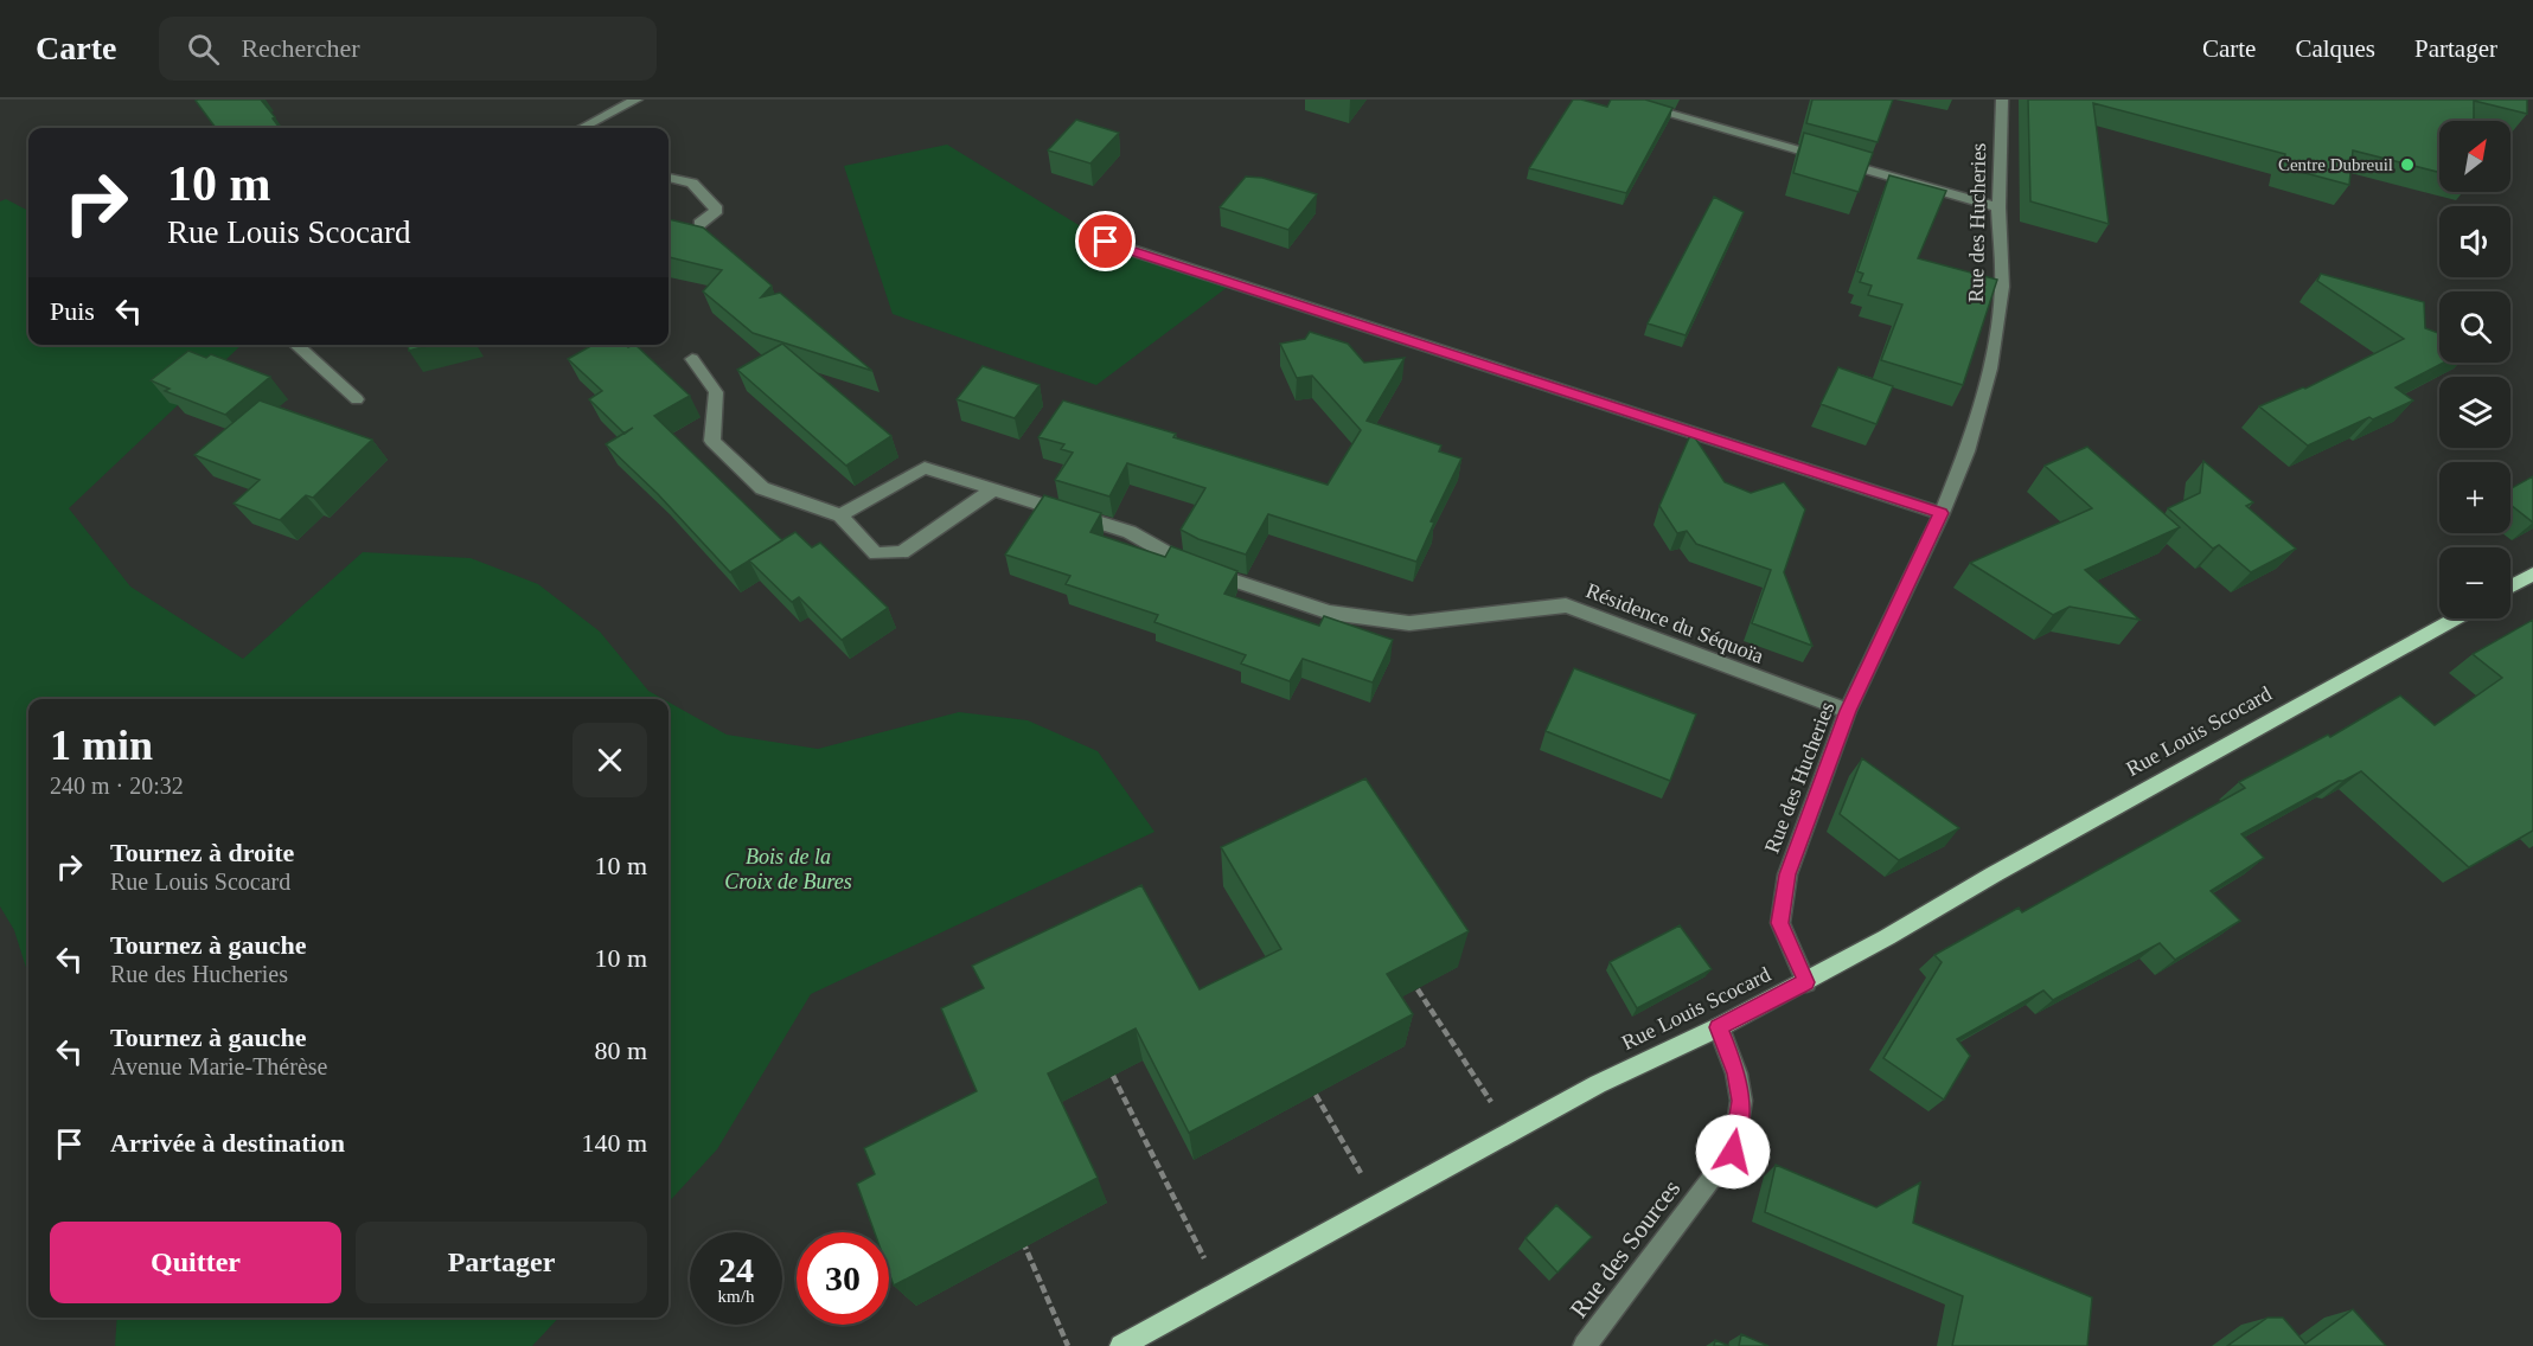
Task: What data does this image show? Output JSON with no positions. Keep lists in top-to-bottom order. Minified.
{"streets":{"main road":["Rue Louis Scocard"],"street":["Rue des Hucheries","Résidence du Séquoïa","Rue des Sources"]},"crossings":[["Rue des Hucheries","Résidence du Séquoïa"],["Rue des Hucheries","Rue Louis Scocard"],["Rue Louis Scocard","Rue des Sources"]],"parks":["Bois de la Croix de Bures"],"places":["Centre Dubreuil"],"north":"top right","page":{"header":"Carte","search":"Rechercher","nav":["Carte","Calques","Partager"],"map_buttons":["+","−"],"turn":["10 m","Rue Louis Scocard"],"then":"Puis","heading":["1 min","240 m · 20:32"],"list":[{"name":"Tournez à droite","note":"Rue Louis Scocard","value":"10 m"},{"name":"Tournez à gauche","note":"Rue des Hucheries","value":"10 m"},{"name":"Tournez à gauche","note":"Avenue Marie-Thérèse","value":"80 m"},{"name":"Arrivée à destination","value":"140 m"}],"buttons":["Quitter","Partager"],"speed":"24 km/h","limit":"30"}}
